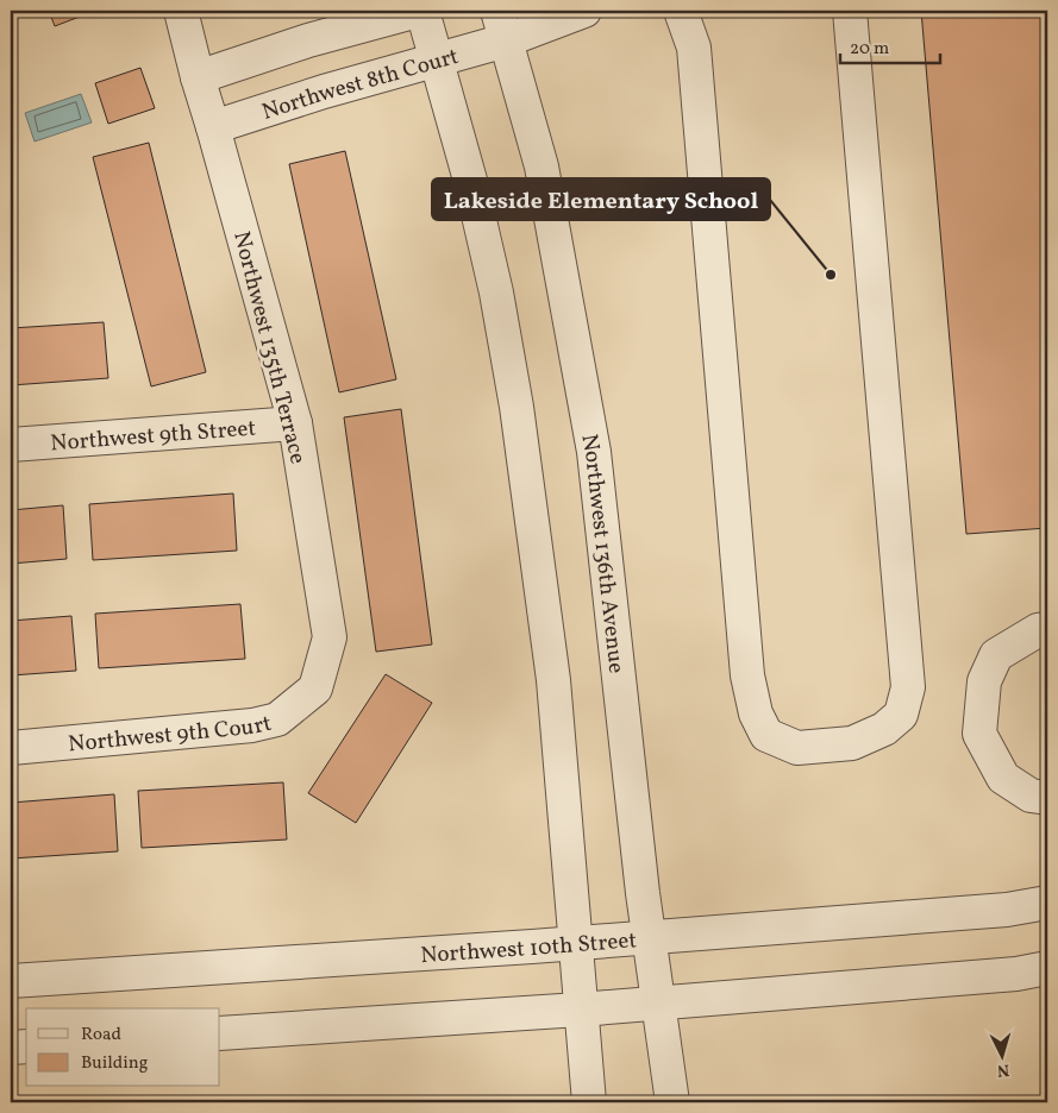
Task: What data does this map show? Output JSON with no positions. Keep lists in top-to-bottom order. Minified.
{"streets":{"street":["Northwest 8th Court","Northwest 135th Terrace","Northwest 9th Street","Northwest 136th Avenue","Northwest 9th Court","Northwest 10th Street"]},"crossings":[["Northwest 8th Court","Northwest 135th Terrace"],["Northwest 8th Court","Northwest 136th Avenue"],["Northwest 135th Terrace","Northwest 9th Street"],["Northwest 135th Terrace","Northwest 9th Court"],["Northwest 136th Avenue","Northwest 10th Street"]],"places":["Lakeside Elementary School"],"legend":["Road","Building"],"scale_bar":"20 m","north":"bottom"}
